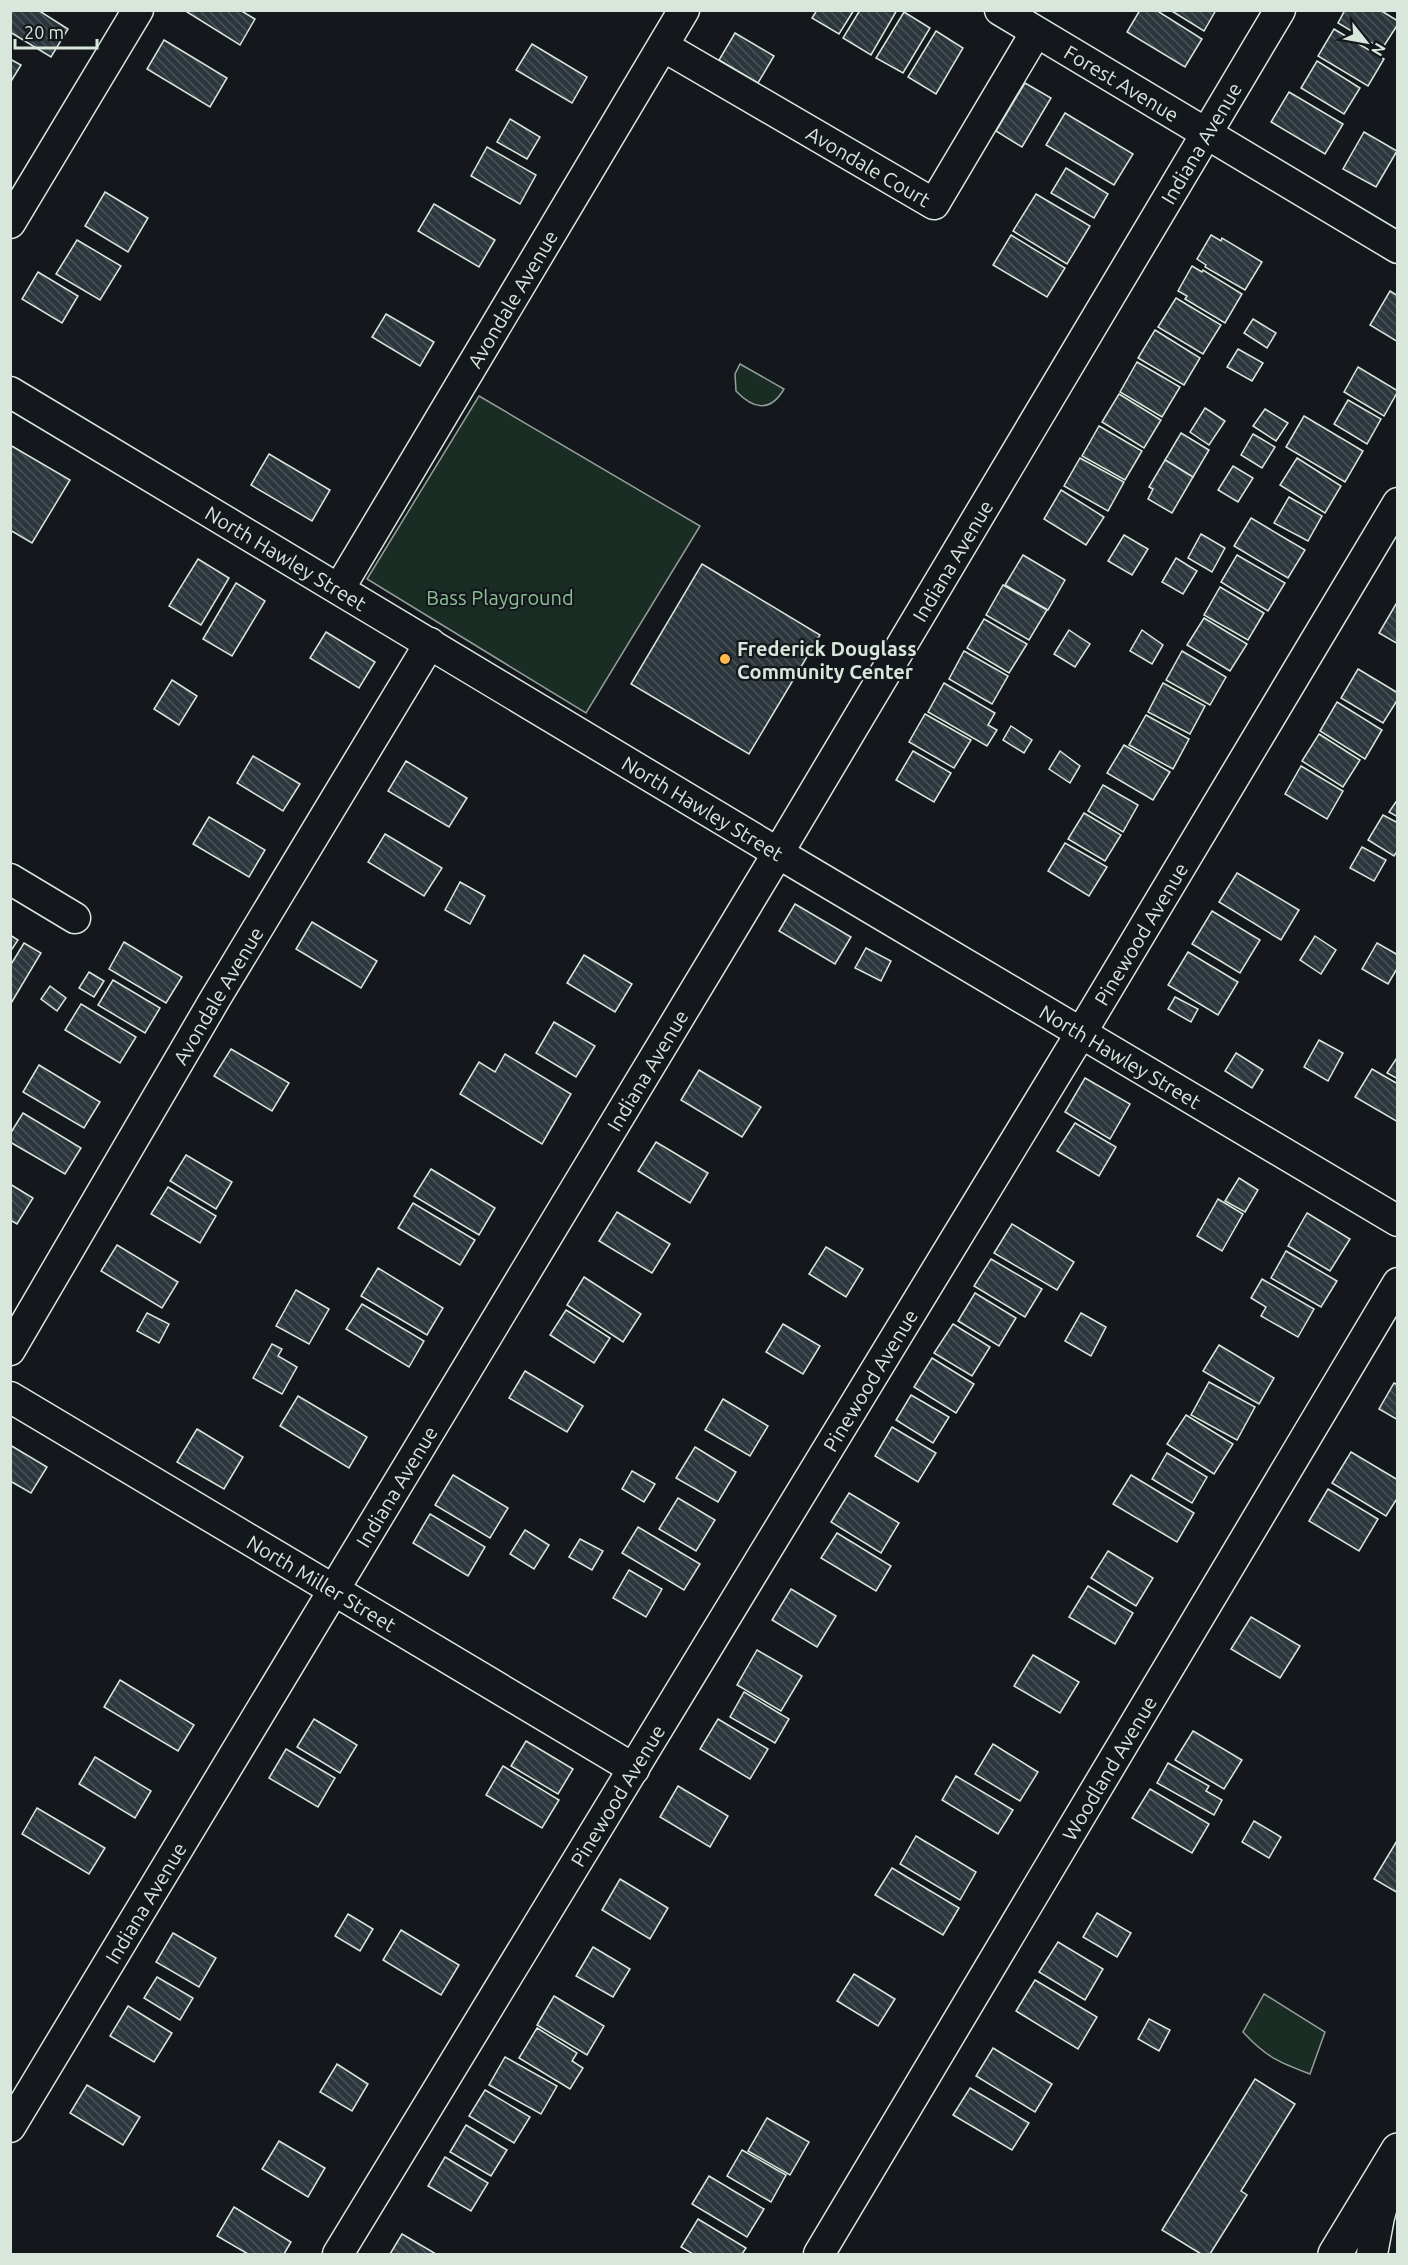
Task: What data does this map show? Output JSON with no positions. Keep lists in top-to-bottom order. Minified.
{"streets":{"street":["Forest Avenue","Indiana Avenue","Avondale Court","Avondale Avenue","North Hawley Street","Pinewood Avenue","North Miller Street","Woodland Avenue"]},"crossings":[["Forest Avenue","Indiana Avenue"],["Forest Avenue","Avondale Court"],["Indiana Avenue","North Hawley Street"],["Indiana Avenue","North Miller Street"],["Avondale Court","Avondale Avenue"],["Avondale Avenue","North Hawley Street"],["North Hawley Street","Pinewood Avenue"],["Pinewood Avenue","North Miller Street"]],"parks":["Bass Playground"],"places":["Frederick Douglass Community Center"],"scale_bar":"20 m","north":"bottom right"}
